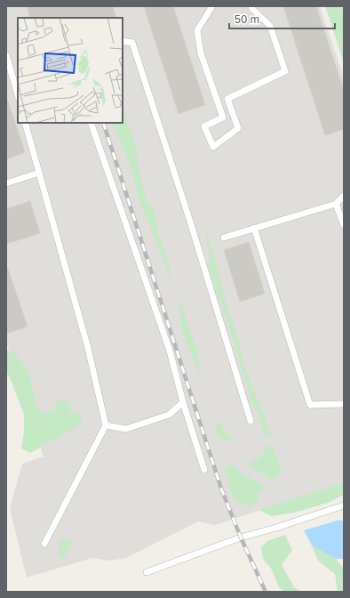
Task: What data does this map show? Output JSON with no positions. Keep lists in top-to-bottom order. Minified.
{"scale_bar":"50 m"}
